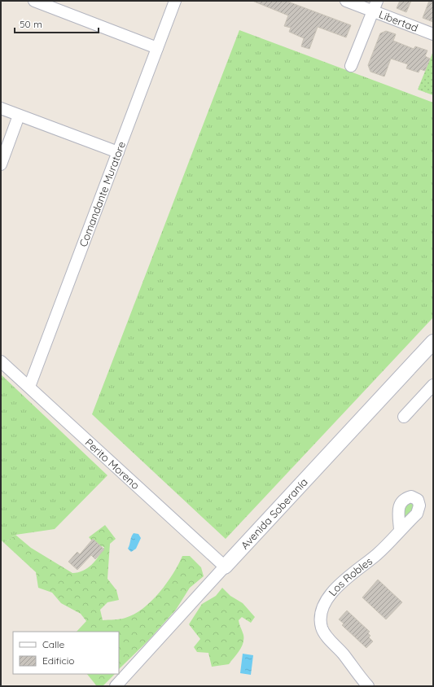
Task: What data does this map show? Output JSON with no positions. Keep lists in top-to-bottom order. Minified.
{"streets":{"street":["Libertad","Comandante Muratore","Perito Moreno","Avenida Soberanía","Los Robles"]},"crossings":[["Comandante Muratore","Perito Moreno"],["Perito Moreno","Avenida Soberanía"]],"legend":["Calle","Edificio"],"scale_bar":"50 m"}
